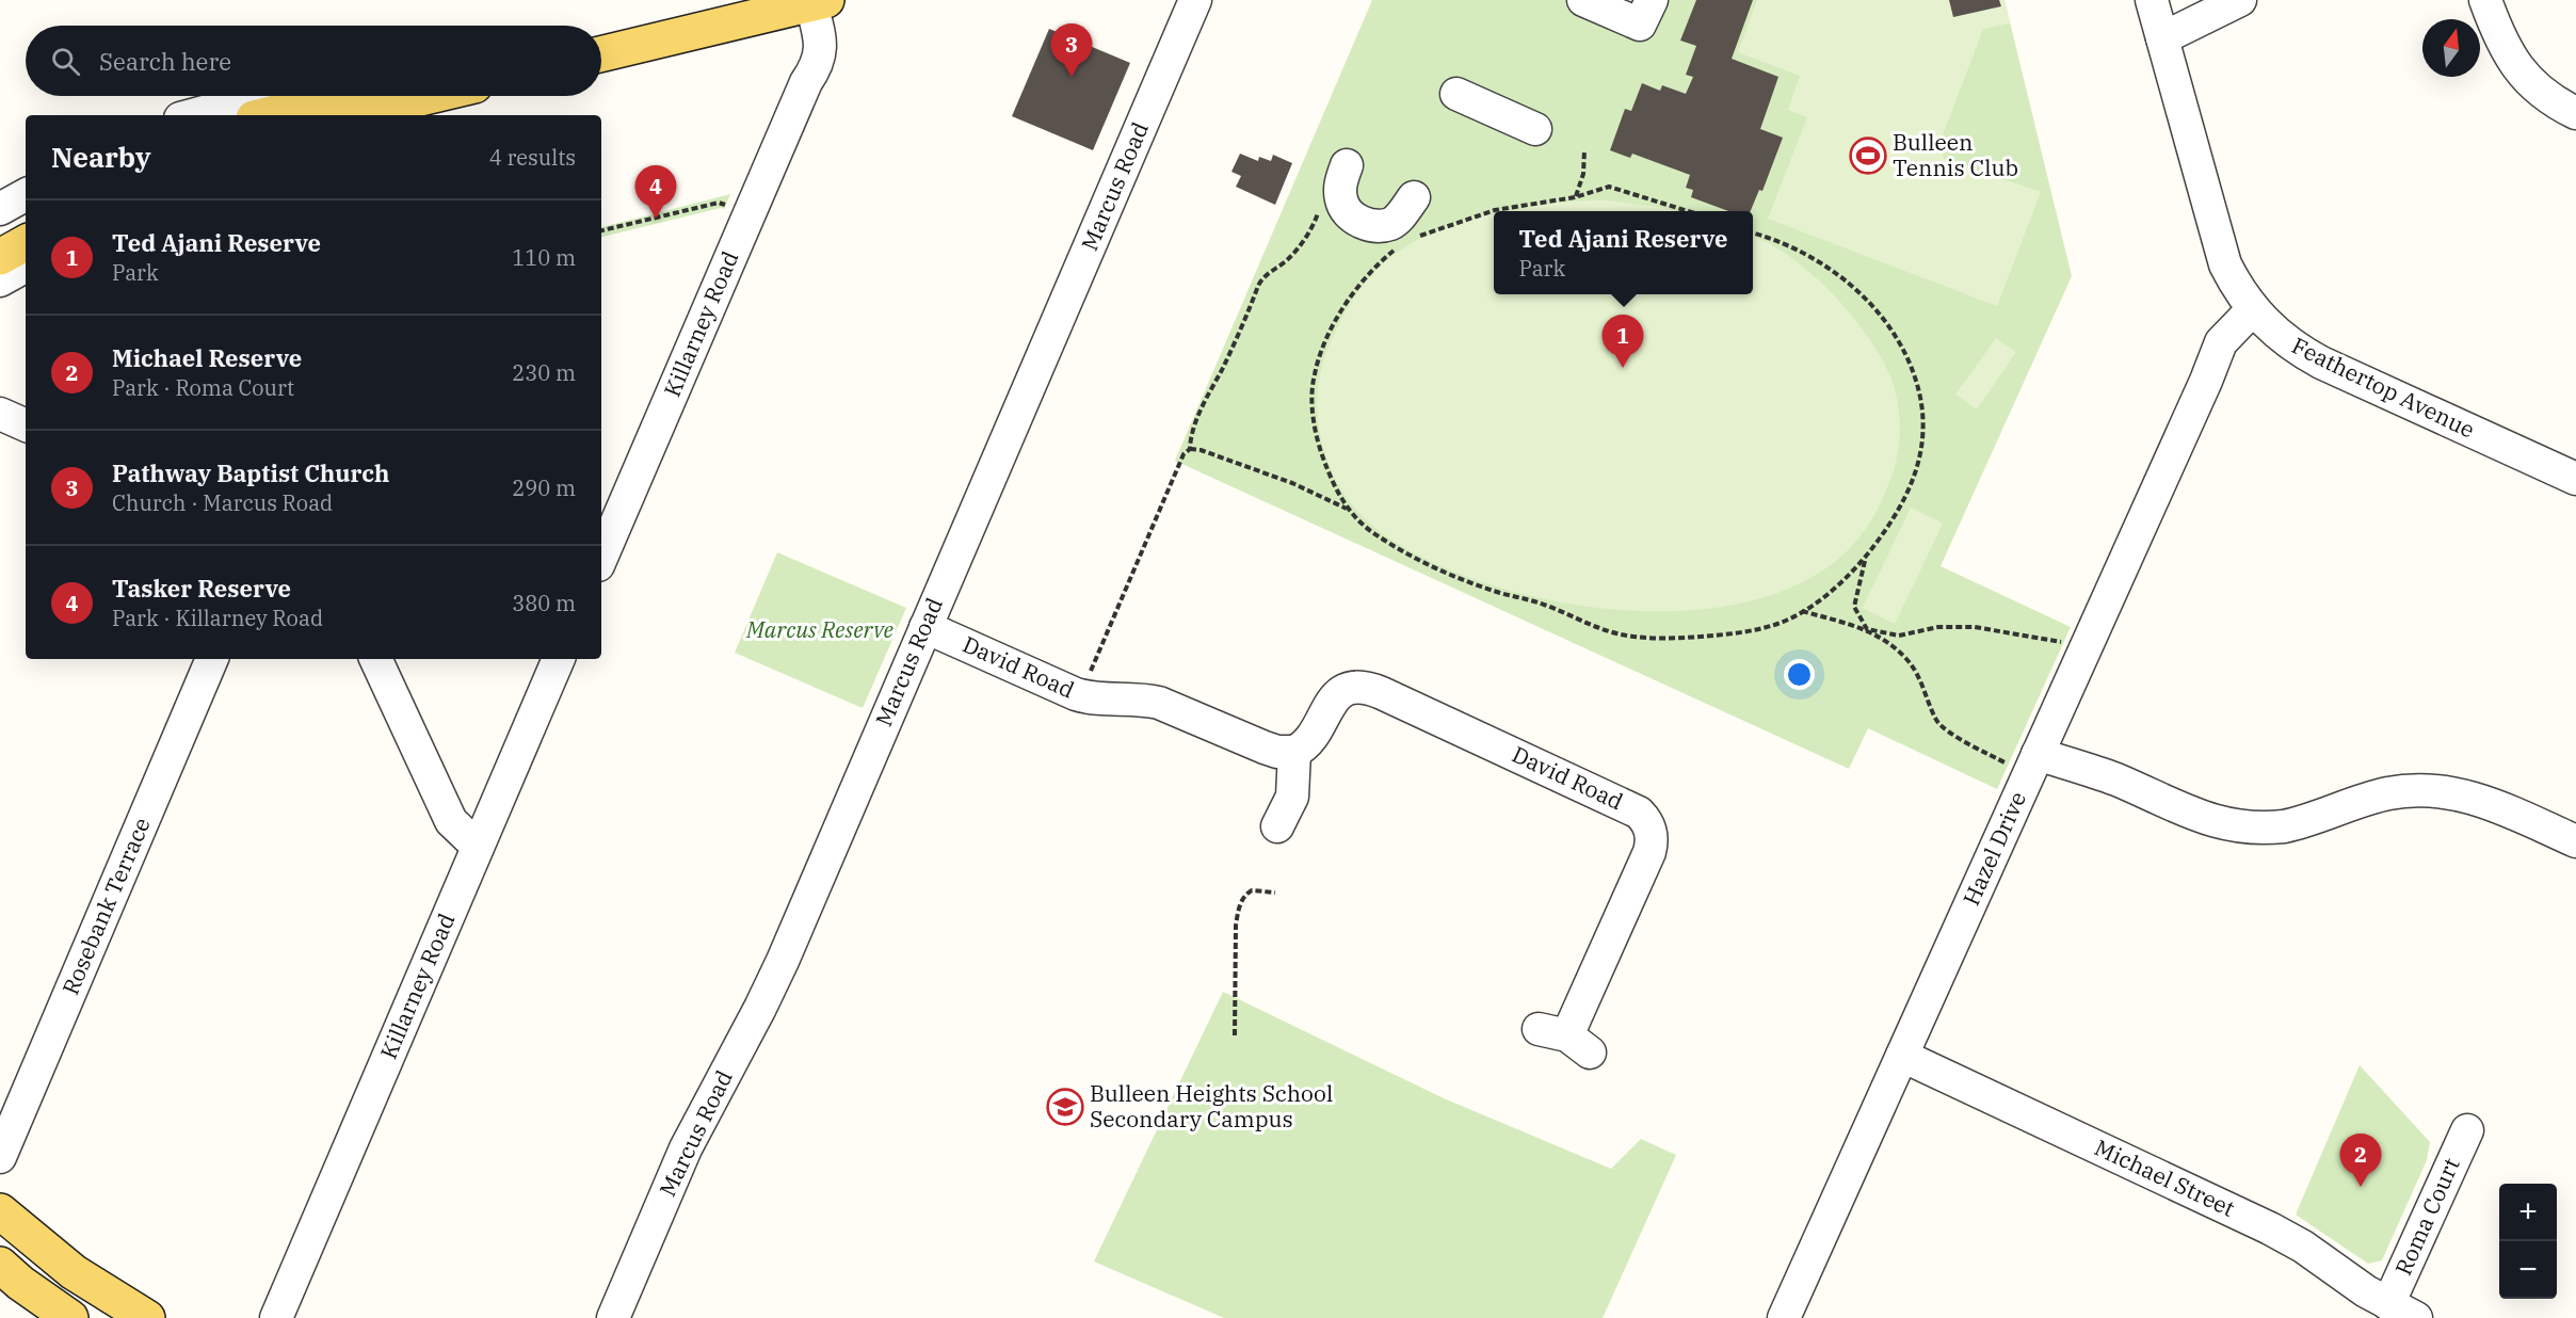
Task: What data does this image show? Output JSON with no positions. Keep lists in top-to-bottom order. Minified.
{"streets":{"street":["Marcus Road","Killarney Road","Feathertop Avenue","David Road","Hazel Drive","Rosebank Terrace","Michael Street","Roma Court"]},"crossings":[["Marcus Road","David Road"],["Feathertop Avenue","Hazel Drive"],["Hazel Drive","Michael Street"],["Michael Street","Roma Court"]],"parks":["Marcus Reserve"],"places":{"sports":["Bulleen Tennis Club"],"school or university":["Bulleen Heights School Secondary Campus"]},"north":"top","page":{"pins":["3","4","1","2"],"search":"Search here","heading":["Nearby","4 results"],"list":[{"mark":"1","name":"Ted Ajani Reserve","note":"Park","value":"110 m"},{"mark":"2","name":"Michael Reserve","note":"Park · Roma Court","value":"230 m"},{"mark":"3","name":"Pathway Baptist Church","note":"Church · Marcus Road","value":"290 m"},{"mark":"4","name":"Tasker Reserve","note":"Park · Killarney Road","value":"380 m"}],"popup":["Ted Ajani Reserve","Park"],"map_buttons":["+","−"]}}
